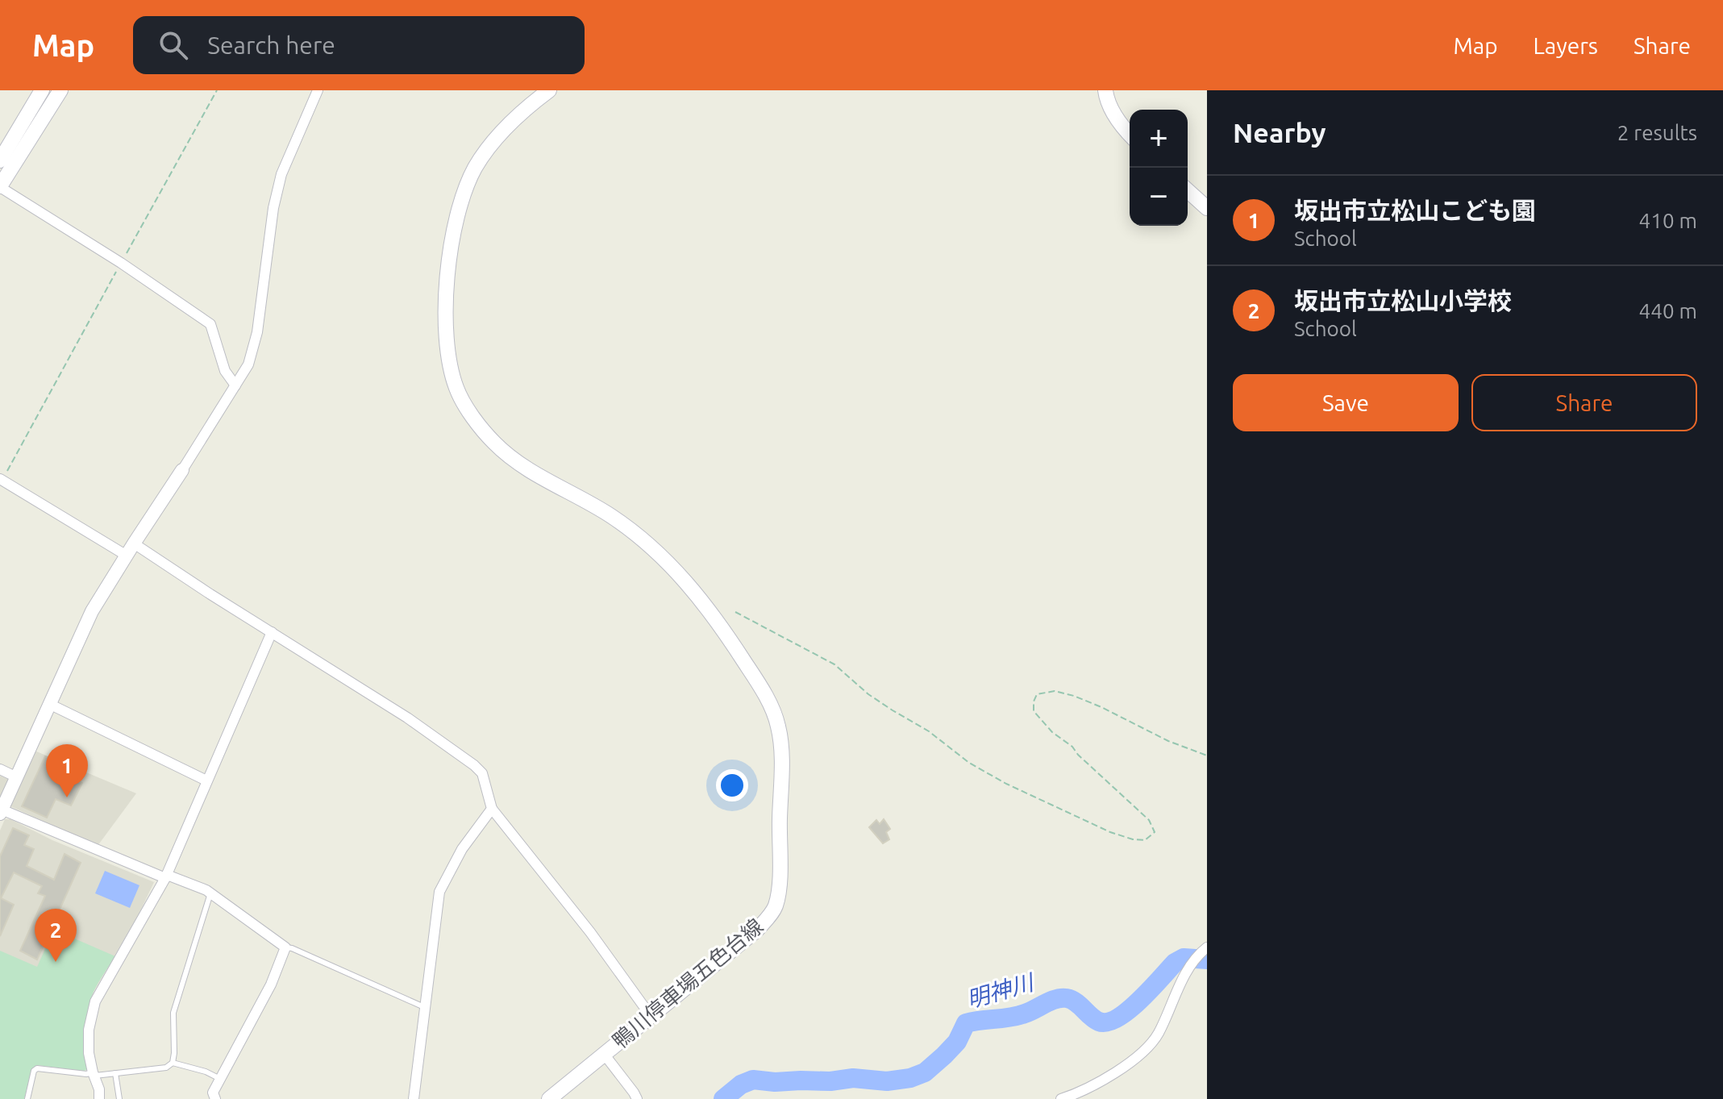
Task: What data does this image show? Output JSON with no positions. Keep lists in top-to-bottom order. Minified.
{"streets":{"main road":["鴨川停車場五色台線"]},"water":["明神川"],"page":{"header":"Map","search":"Search here","nav":["Map","Layers","Share"],"heading":["Nearby","2 results"],"map_buttons":["+","−"],"list":[{"mark":"1","name":"坂出市立松山こども園","note":"School","value":"410 m"},{"mark":"2","name":"坂出市立松山小学校","note":"School","value":"440 m"}],"buttons":["Save","Share"],"pins":["1","2"]}}
